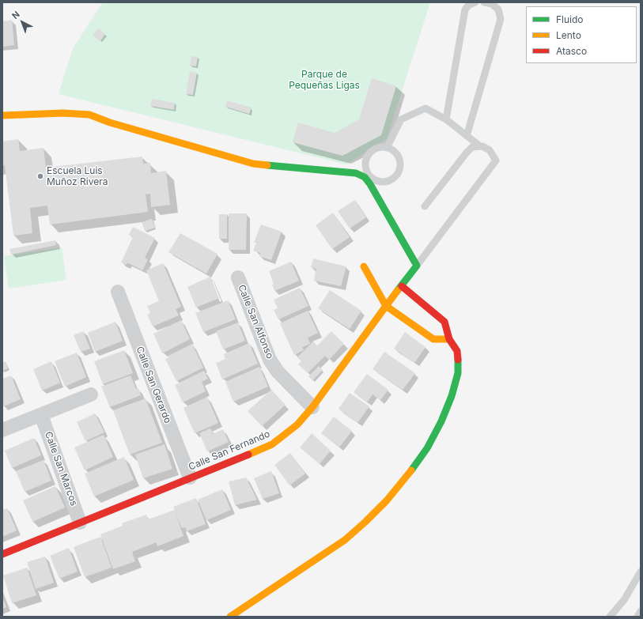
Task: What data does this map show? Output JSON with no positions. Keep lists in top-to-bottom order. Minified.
{"streets":{"street":["Calle San Alfonso","Calle San Gerardo","Calle San Fernando","Calle San Marcos"]},"crossings":[["Calle San Alfonso","Calle San Fernando"],["Calle San Gerardo","Calle San Fernando"],["Calle San Fernando","Calle San Marcos"]],"parks":["Parque de Pequeñas Ligas"],"places":["Escuela Luis Muñoz Rivera"],"legend":["Fluido","Lento","Atasco"],"north":"top left"}
